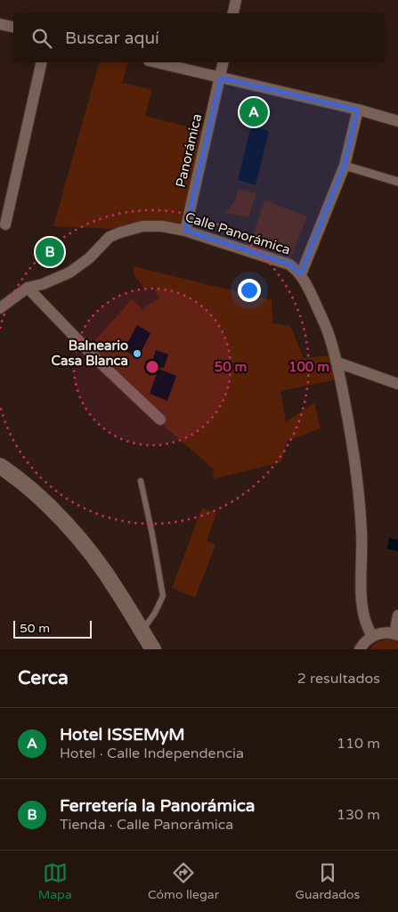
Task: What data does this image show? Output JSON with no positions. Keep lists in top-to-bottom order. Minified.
{"streets":{"street":["Panorámica","Calle Panorámica"]},"crossings":[["Panorámica","Calle Panorámica"]],"places":["Balneario Casa Blanca"],"scale_bar":"50 m","page":{"search":"Buscar aquí","pins":["A","B"],"scale":"50 m","heading":["Cerca","2 resultados"],"list":[{"mark":"A","name":"Hotel ISSEMyM","note":"Hotel · Calle Independencia","value":"110 m"},{"mark":"B","name":"Ferretería la Panorámica","note":"Tienda · Calle Panorámica","value":"130 m"}],"nav":["Mapa","Cómo llegar","Guardados"]},"rings":["50 m","100 m"]}
